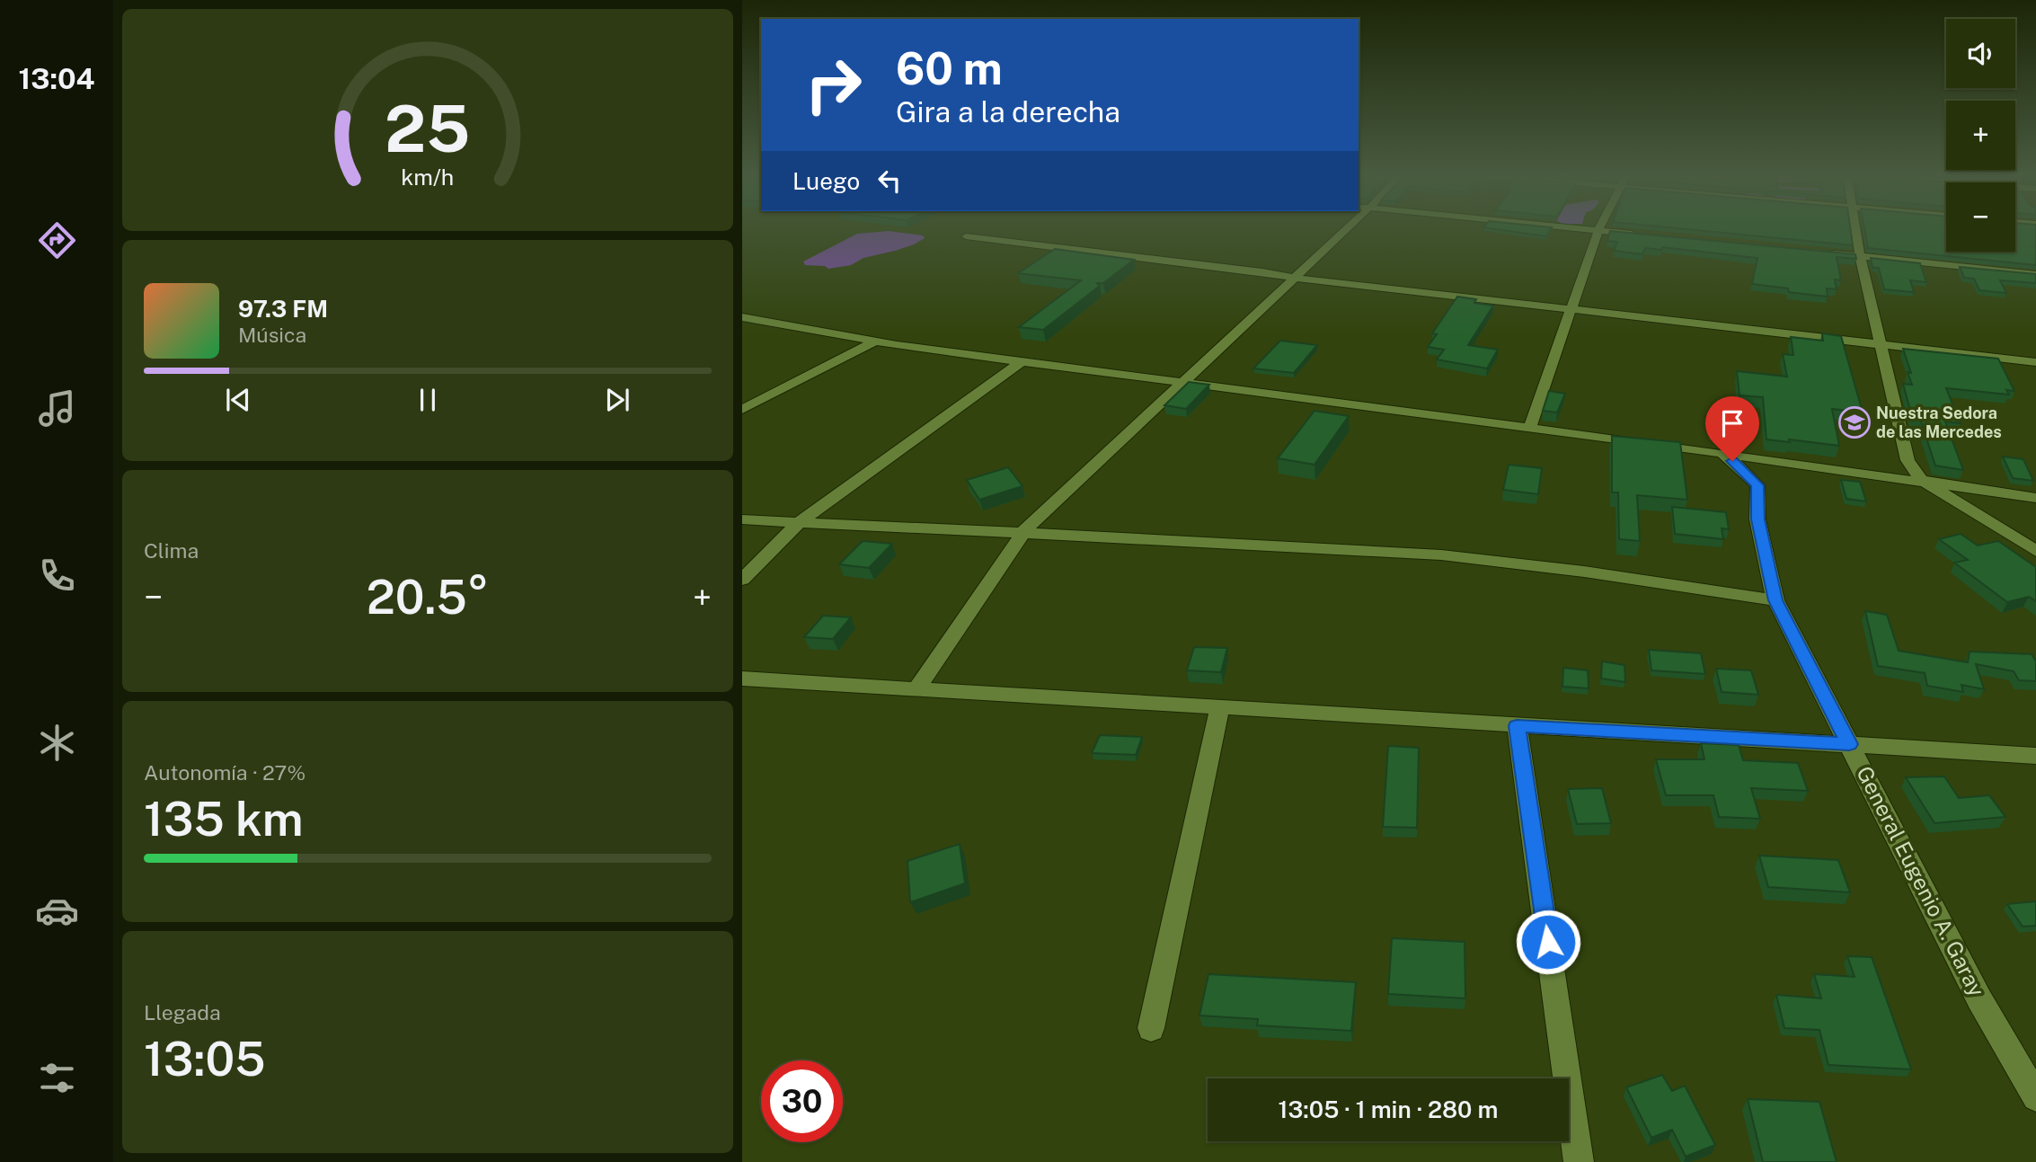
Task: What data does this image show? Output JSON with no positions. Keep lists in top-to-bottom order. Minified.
{"streets":{"street":["General Eugenio A. Garay"]},"places":{"school or university":["Nuestra Sedora de las Mercedes"]},"page":{"tabs":"13:04","map_buttons":["+","−"],"turn":["60 m","Gira a la derecha"],"then":"Luego","song":["97.3 FM","Música"],"tile":["Clima",["Autonomía · 27%","135 km"],["Llegada","13:05"]],"heat":["−","20.5°","+"],"limit":"30","trip":"13:05 · 1 min · 280 m","gauge":["25","km/h"]}}
